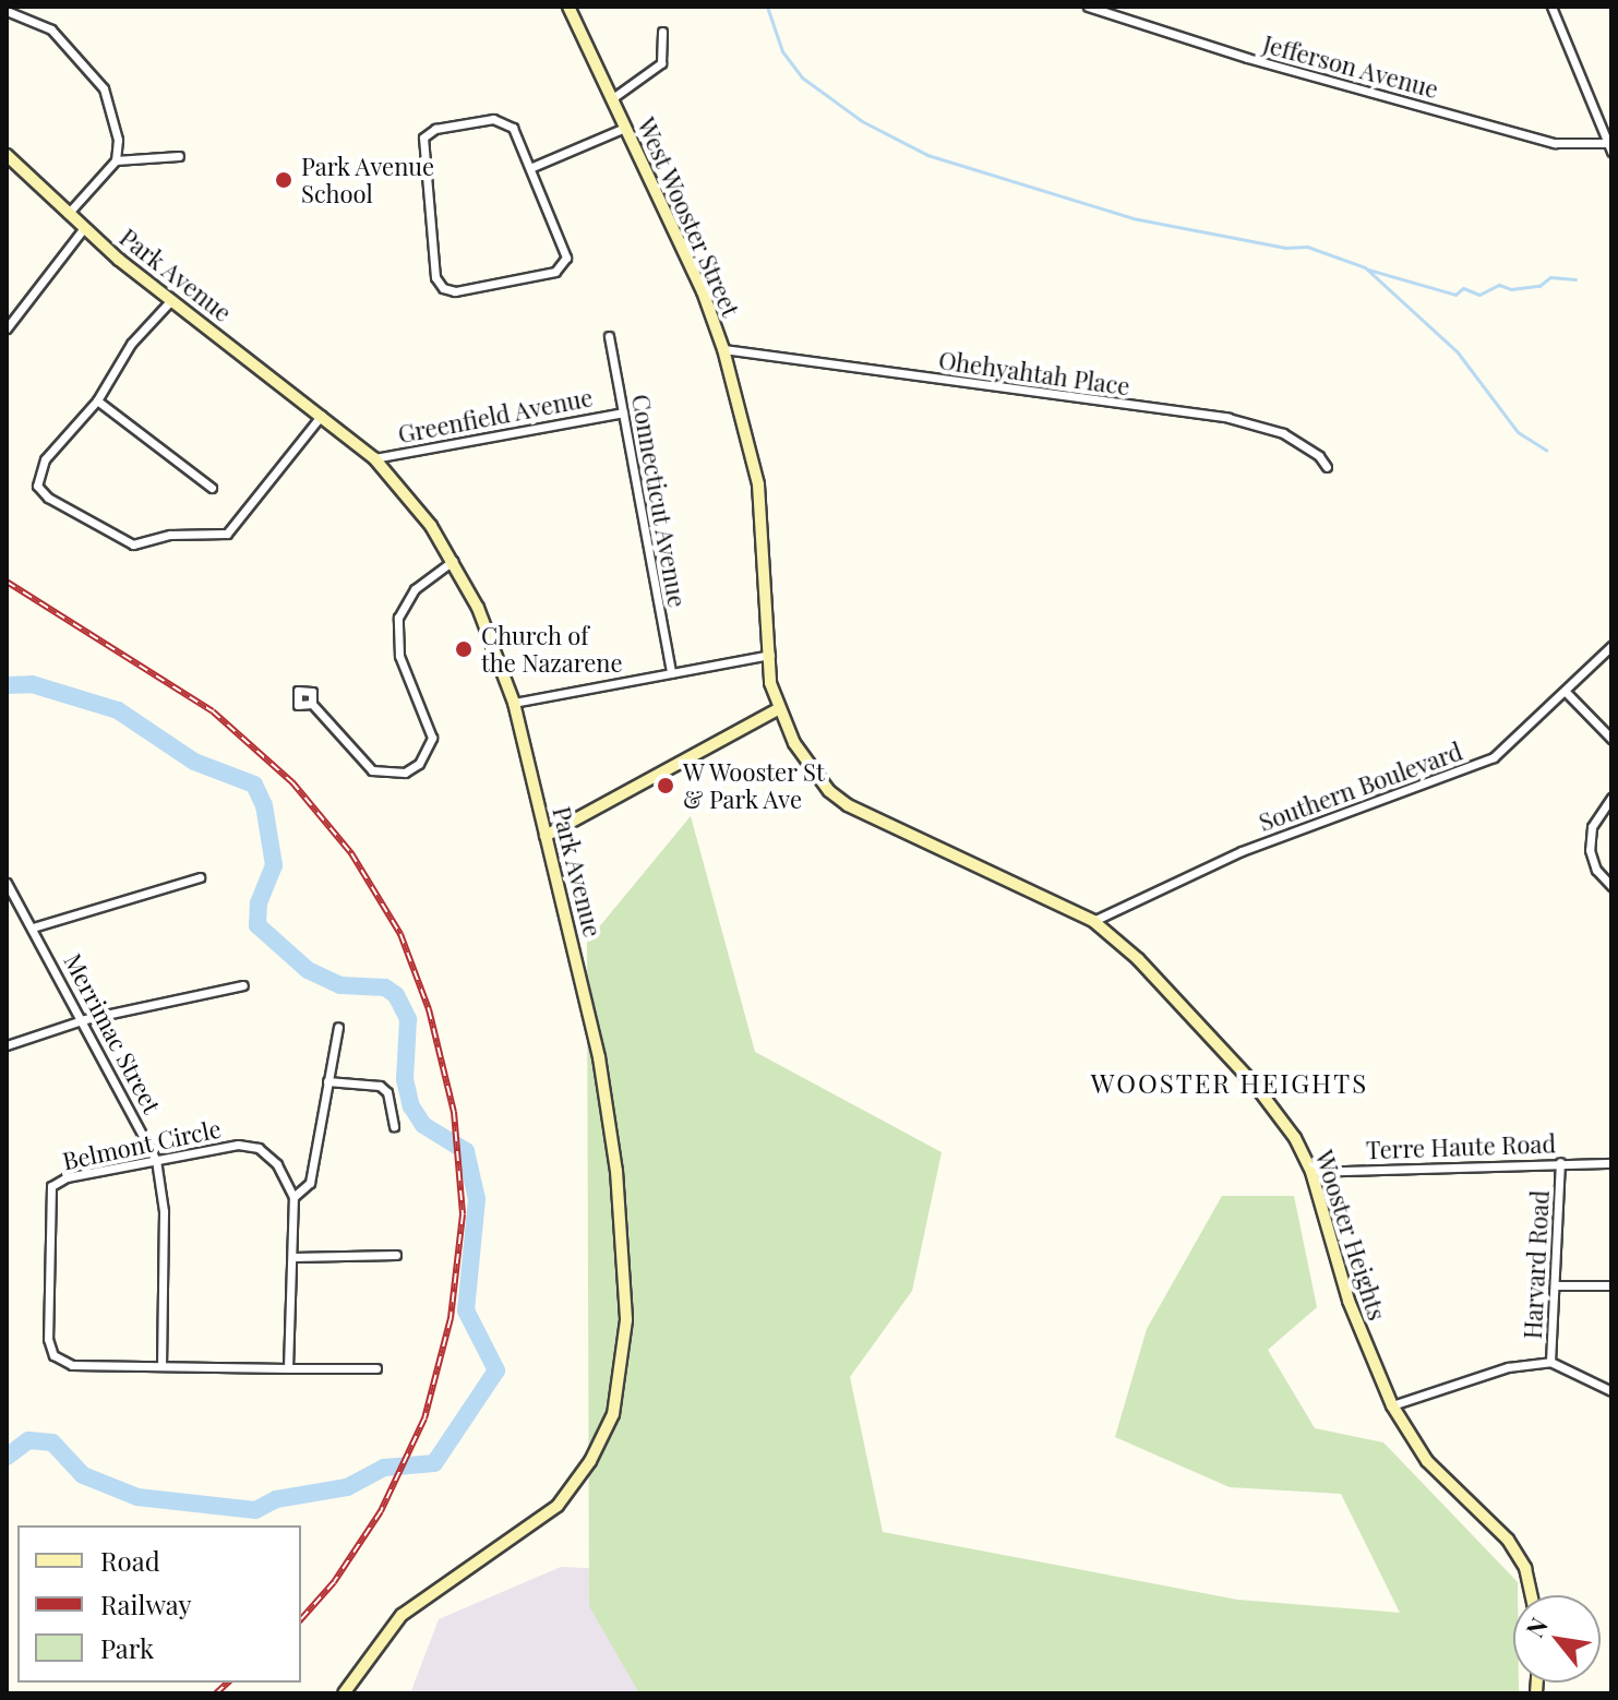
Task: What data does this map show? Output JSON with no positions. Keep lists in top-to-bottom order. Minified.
{"streets":{"main road":["West Wooster Street","Park Avenue","Wooster Heights"],"street":["Jefferson Avenue","Ohehyahtah Place","Greenfield Avenue","Connecticut Avenue","Southern Boulevard","Merrimac Street","Belmont Circle","Terre Haute Road","Harvard Road"]},"crossings":[["West Wooster Street","Ohehyahtah Place"],["West Wooster Street","Wooster Heights"],["Park Avenue","Greenfield Avenue"],["Greenfield Avenue","Connecticut Avenue"],["Southern Boulevard","Wooster Heights"],["Merrimac Street","Belmont Circle"],["Terre Haute Road","Wooster Heights"],["Terre Haute Road","Harvard Road"],["Wooster Heights","Harvard Road"]],"districts":["WOOSTER HEIGHTS"],"places":["Park Avenue School","Church of the Nazarene","W Wooster St & Park Ave"],"legend":["Road","Railway","Park"],"north":"top left"}
